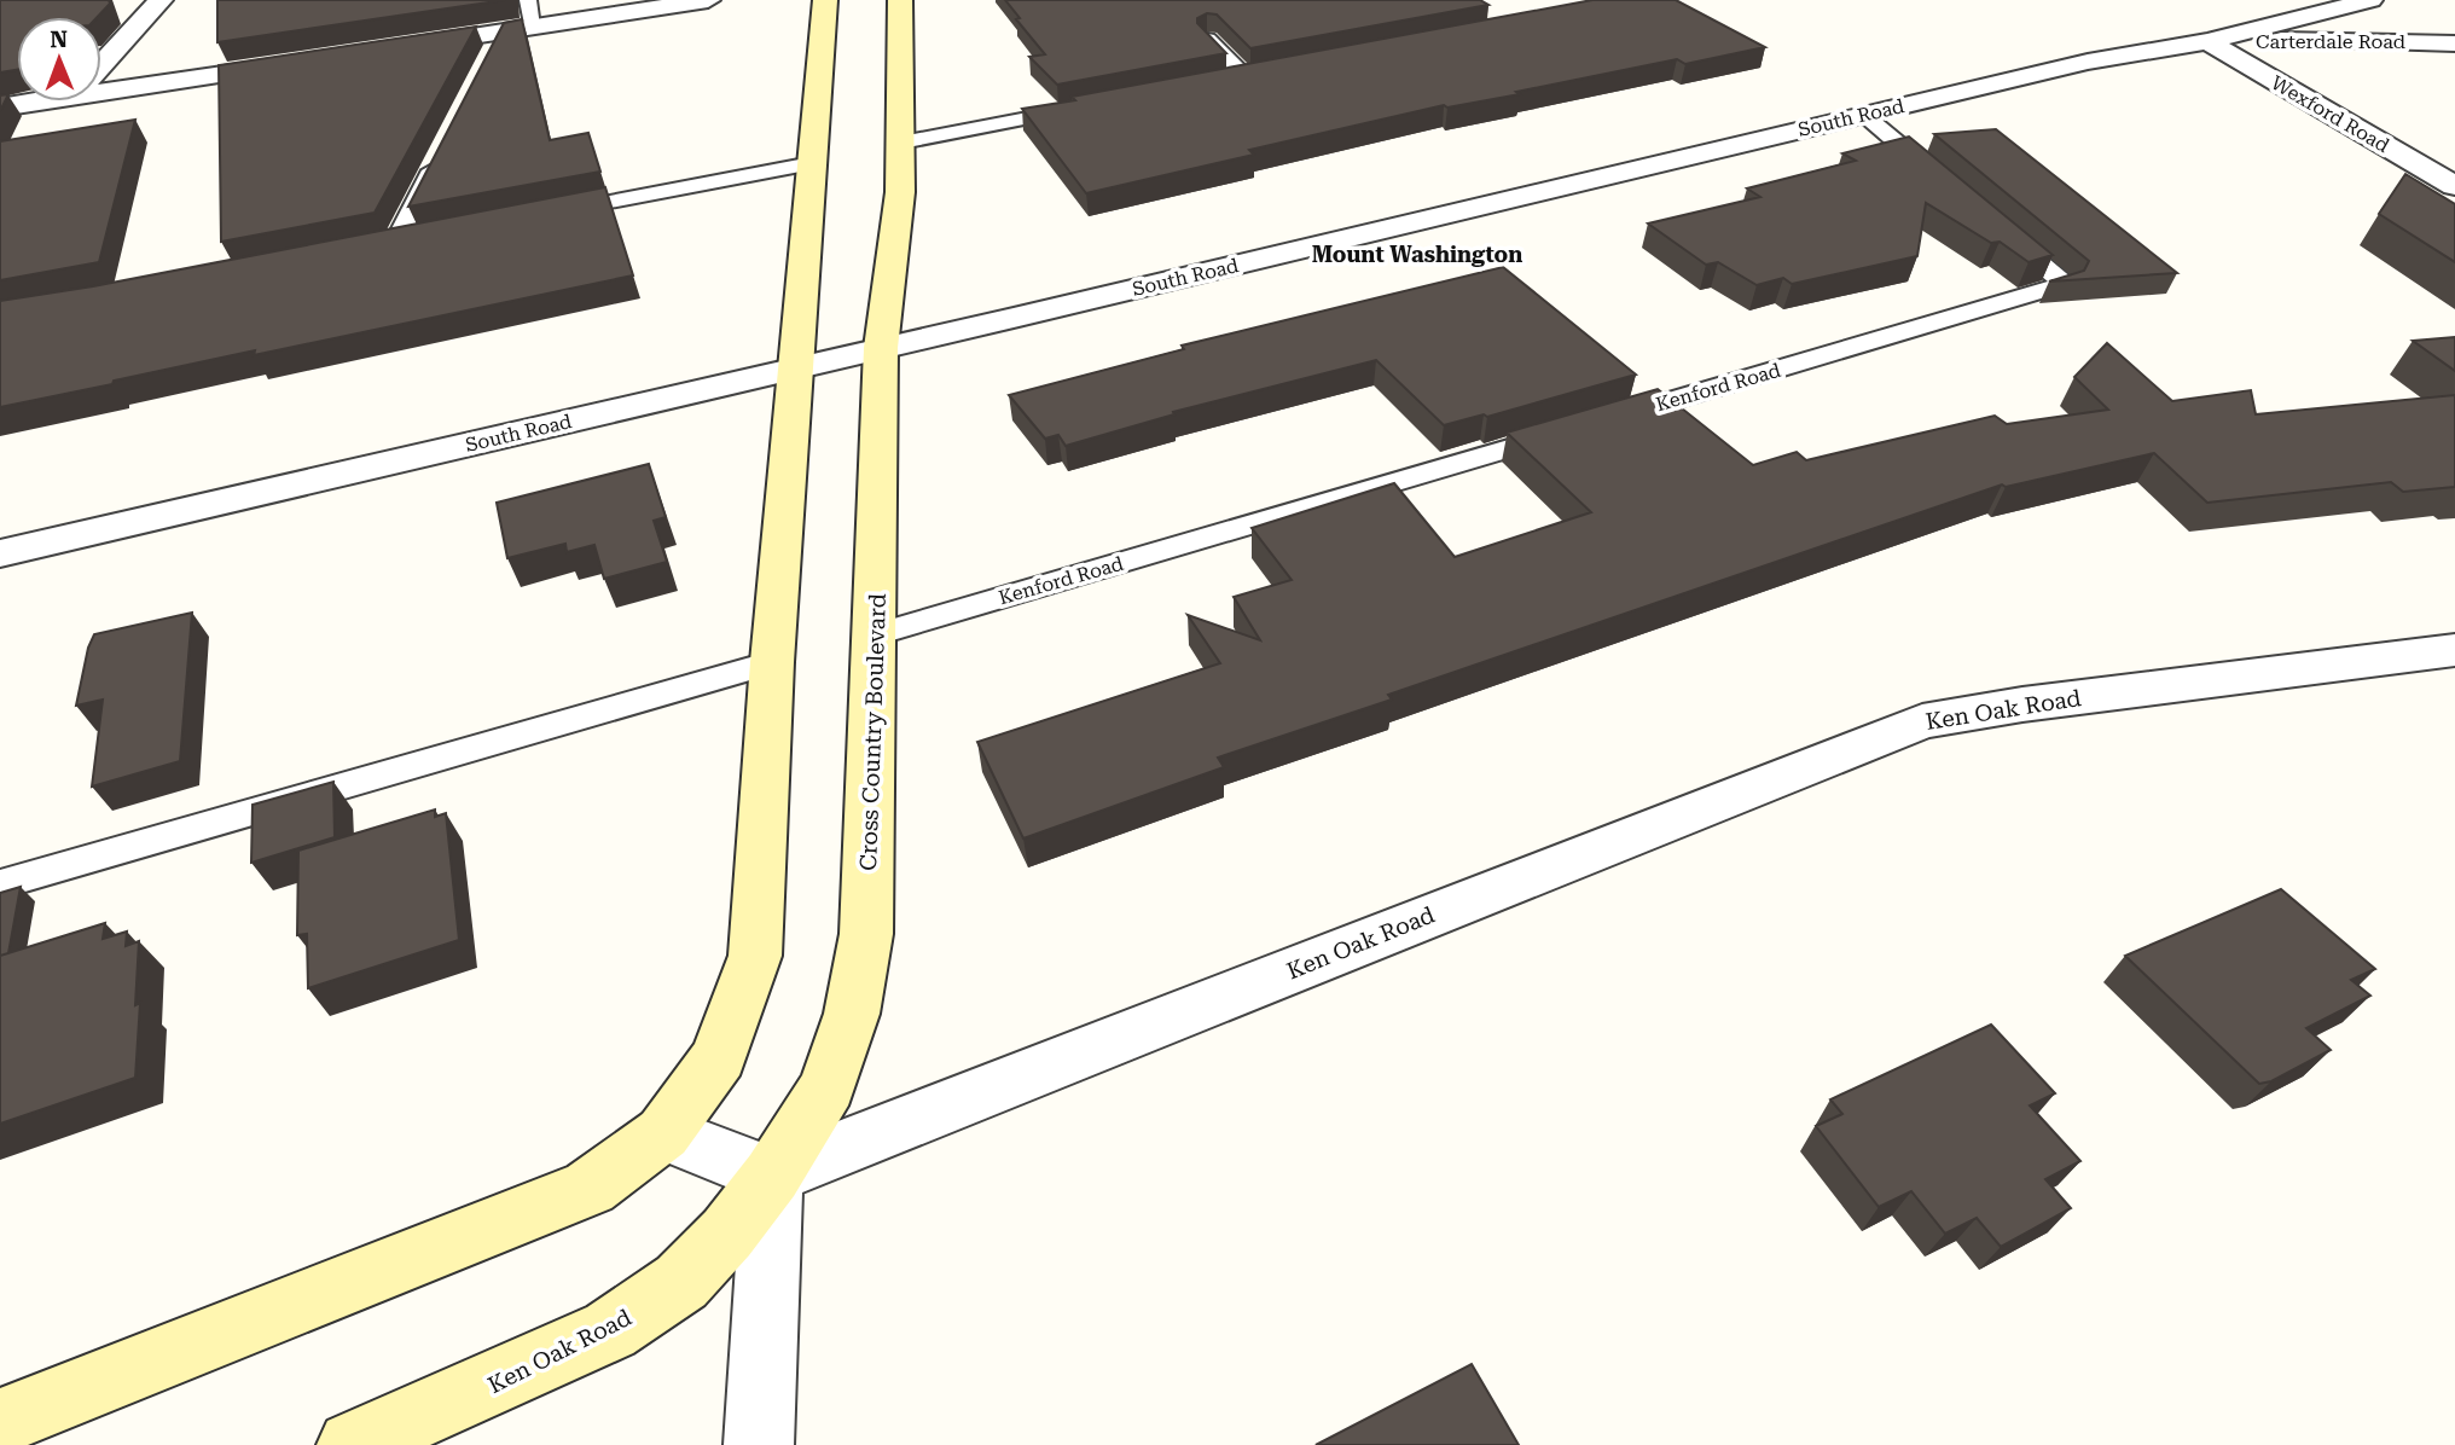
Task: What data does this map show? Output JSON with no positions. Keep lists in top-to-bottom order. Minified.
{"streets":{"street":["Carterdale Road","Wexford Road","South Road","Ken Oak Road","Cross Country Boulevard"],"lane":["Kenford Road"]},"crossings":[["Carterdale Road","Wexford Road"],["Carterdale Road","South Road"],["Wexford Road","South Road"],["South Road","Cross Country Boulevard"],["Kenford Road","Cross Country Boulevard"],["Ken Oak Road","Cross Country Boulevard"]],"districts":["Mount Washington"],"north":"top"}
